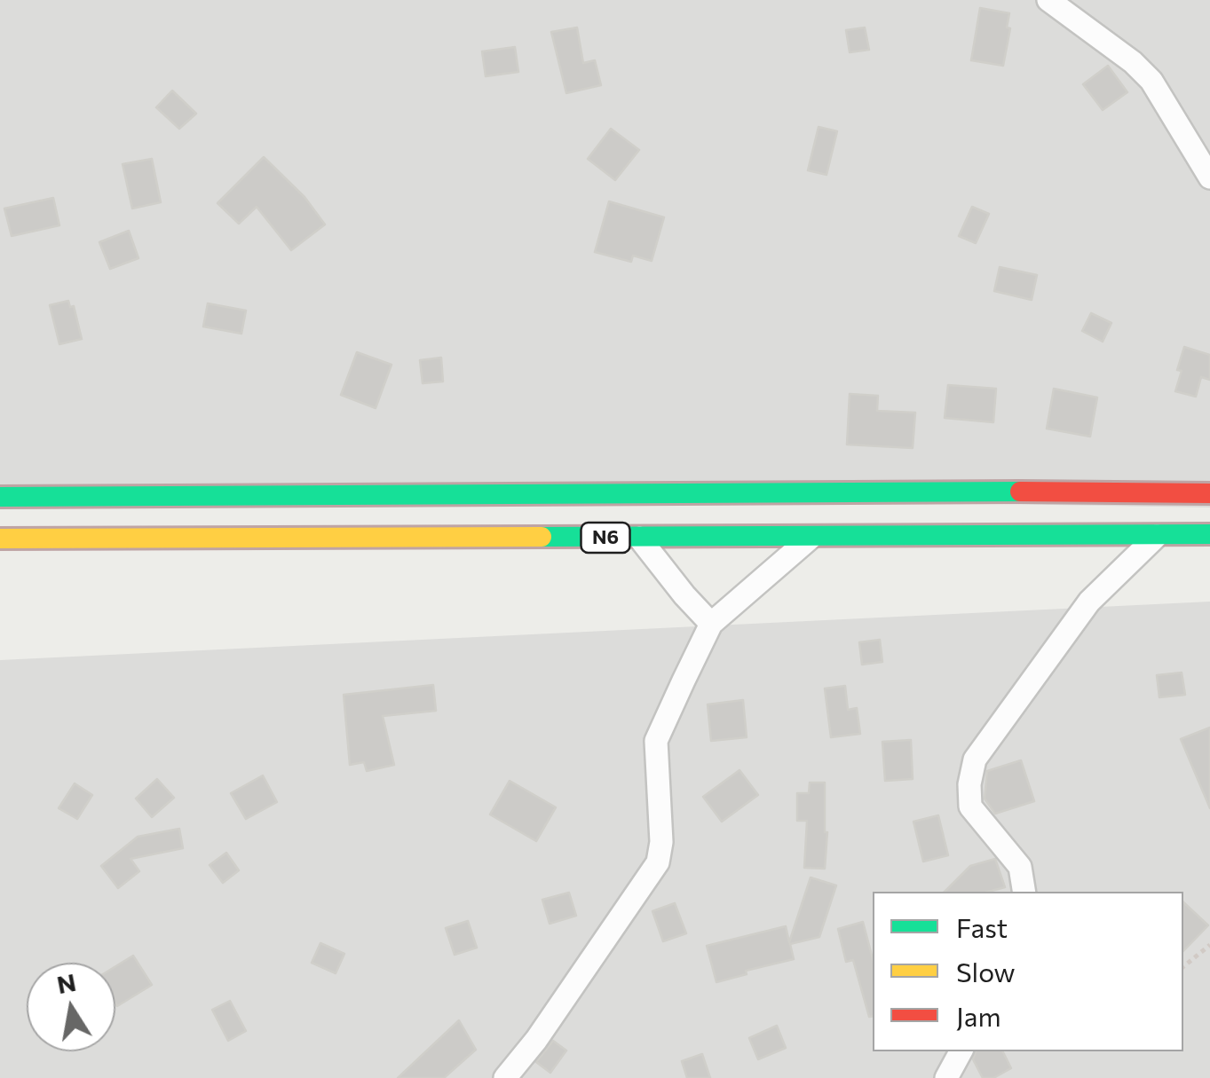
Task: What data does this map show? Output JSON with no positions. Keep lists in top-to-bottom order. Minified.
{"streets":{"highway":["N6"]},"legend":["Fast","Slow","Jam"],"north":"top"}
